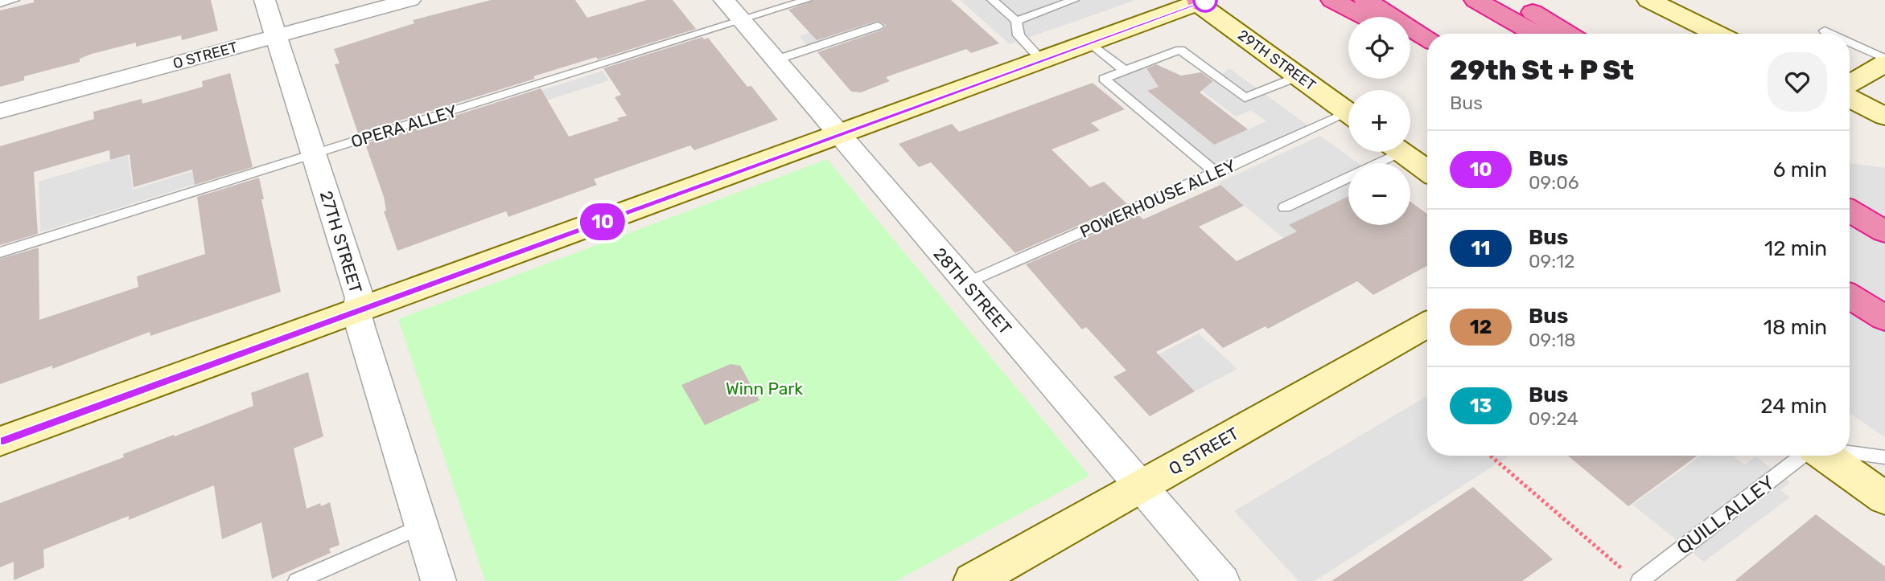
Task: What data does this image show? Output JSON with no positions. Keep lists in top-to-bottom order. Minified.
{"streets":{"main road":["29TH STREET","Q STREET"],"street":["O STREET","27TH STREET","28TH STREET"],"lane":["OPERA ALLEY","POWERHOUSE ALLEY","QUILL ALLEY"]},"crossings":[["O STREET","27TH STREET"],["OPERA ALLEY","27TH STREET"],["OPERA ALLEY","28TH STREET"],["POWERHOUSE ALLEY","28TH STREET"],["28TH STREET","Q STREET"]],"parks":["Winn Park"],"lines":["bus line 10"],"page":{"on_map":"10","map_buttons":["+","−"],"heading":["29th St + P St","Bus"],"list":[{"mark":"10","name":"Bus","note":"09:06","value":"6 min"},{"mark":"11","name":"Bus","note":"09:12","value":"12 min"},{"mark":"12","name":"Bus","note":"09:18","value":"18 min"},{"mark":"13","name":"Bus","note":"09:24","value":"24 min"}]}}
